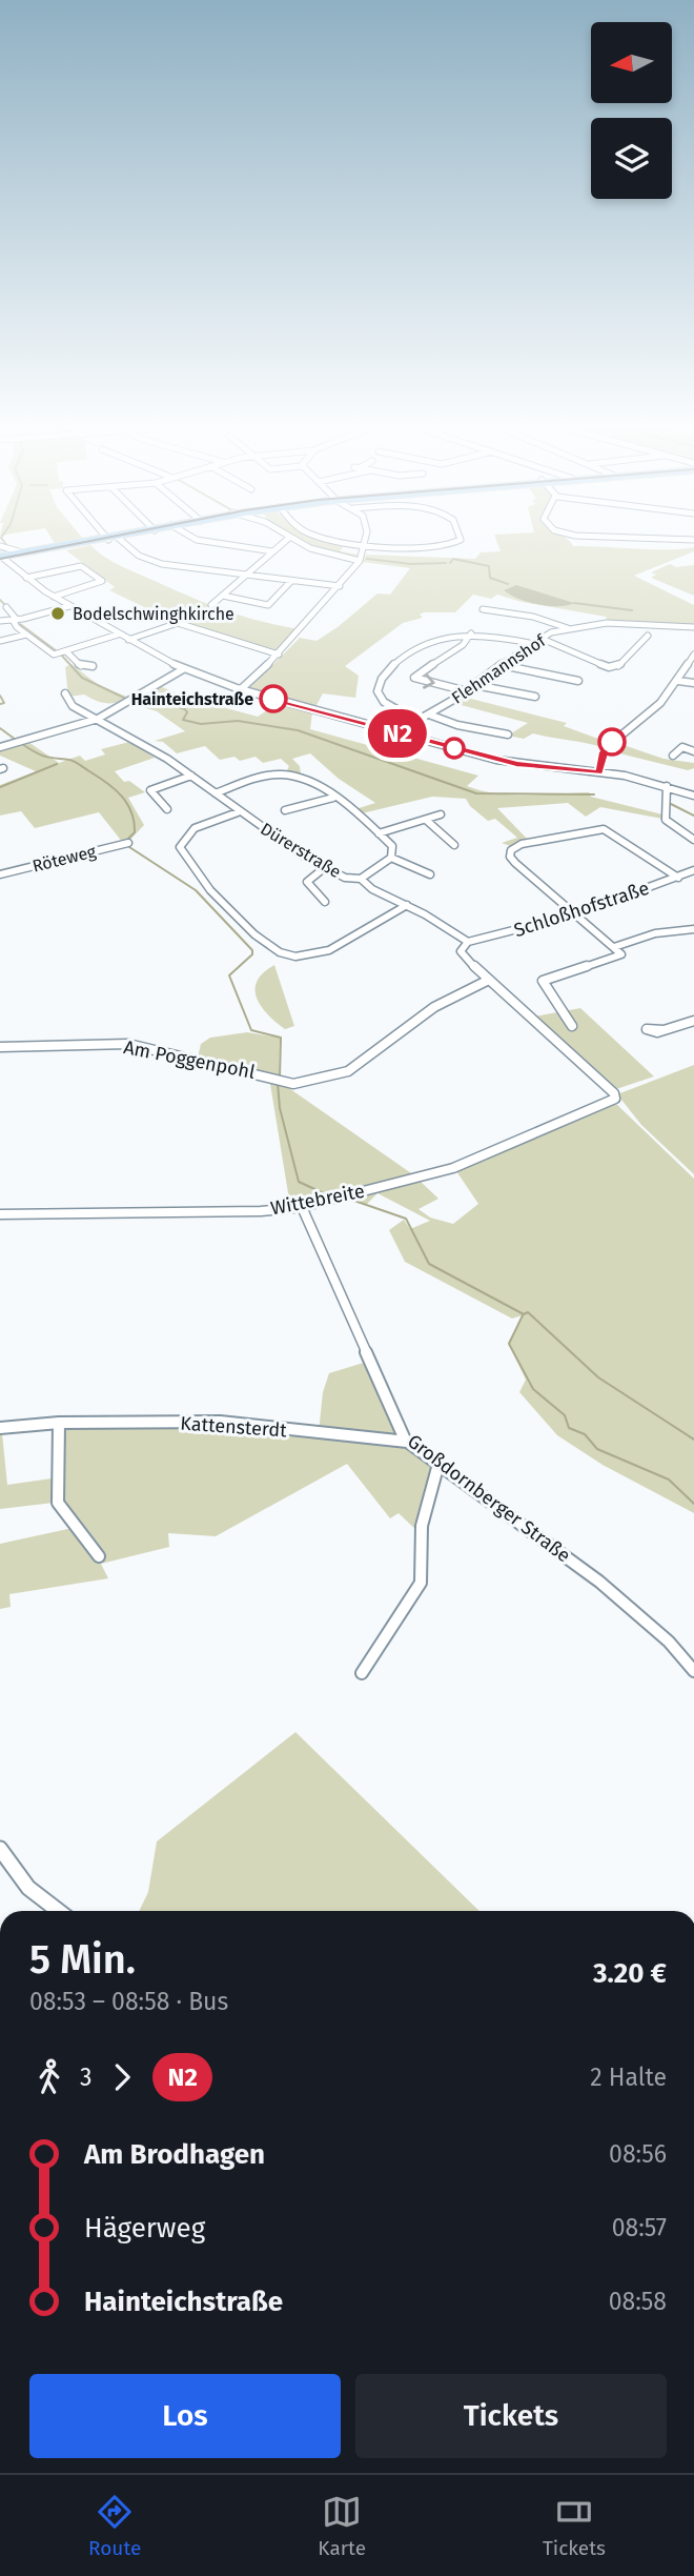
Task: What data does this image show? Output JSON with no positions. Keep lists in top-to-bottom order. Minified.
{"streets":{"street":["Flehmannshof","Dürerstraße","Röteweg","Schloßhofstraße","Am Poggenpohl","Wittebreite","Kattensterdt","Großdornberger Straße"]},"crossings":[["Dürerstraße","Schloßhofstraße"],["Am Poggenpohl","Wittebreite"],["Wittebreite","Großdornberger Straße"],["Kattensterdt","Großdornberger Straße"]],"places":["Bodelschwinghkirche","Hainteichstraße"],"lines":["bus line N2"],"north":"left","page":{"on_map":"N2","heading":["5 Min.","08:53 – 08:58 · Bus","3.20 €"],"legs":["3","N2","2 Halte"],"list":[{"name":"Am Brodhagen","value":"08:56"},{"name":"Hägerweg","value":"08:57"},{"name":"Hainteichstraße","value":"08:58"}],"buttons":["Los","Tickets"],"tabs":["Route","Karte","Tickets"]}}
